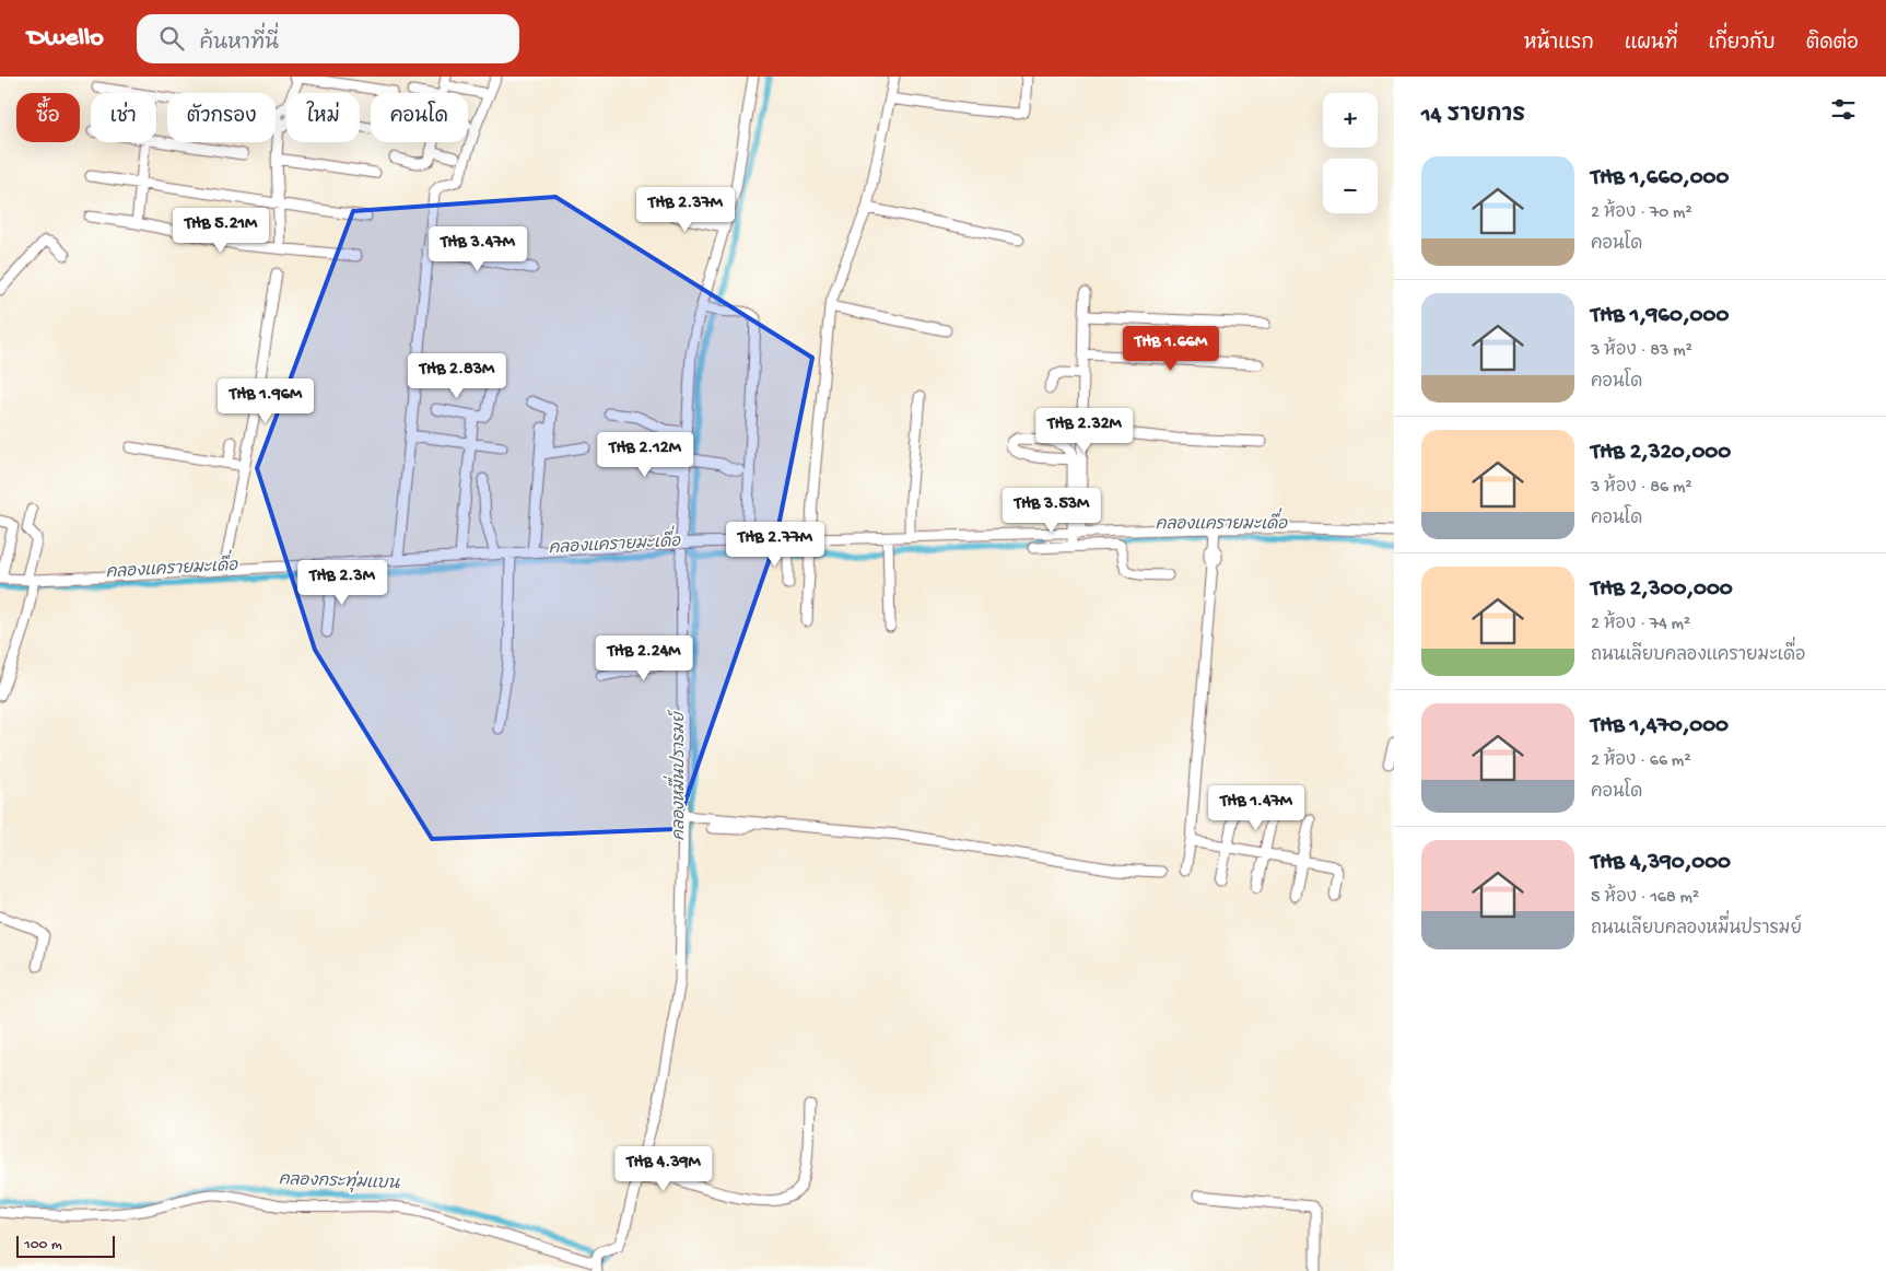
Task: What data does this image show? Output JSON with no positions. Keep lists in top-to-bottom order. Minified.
{"water":["คลองแครายมะเดื่อ","คลองหมื่นปรารมย์","คลองกระทุ่มแบน"],"scale_bar":"100 m","page":{"header":"Dwello","search":"ค้นหาที่นี่","nav":["หน้าแรก","แผนที่","เกี่ยวกับ","ติดต่อ"],"heading":"14 รายการ","map_buttons":["+","−"],"chip":["ซื้อ","เช่า","ตัวกรอง","ใหม่","คอนโด"],"list":[{"name":"THB 1,660,000","note":"2 ห้อง · 70 m² · คอนโด"},{"name":"THB 1,960,000","note":"3 ห้อง · 83 m² · คอนโด"},{"name":"THB 2,320,000","note":"3 ห้อง · 86 m² · คอนโด"},{"name":"THB 2,300,000","note":"2 ห้อง · 74 m² · ถนนเลียบคลองแครายมะเดื่อ"},{"name":"THB 1,470,000","note":"2 ห้อง · 66 m² · คอนโด"},{"name":"THB 4,390,000","note":"5 ห้อง · 168 m² · ถนนเลียบคลองหมื่นปรารมย์"}],"price":["THB 2.37M","THB 5.21M","THB 3.47M","THB 1.66M","THB 2.83M","THB 1.96M","THB 2.32M","THB 2.12M","THB 3.53M","THB 2.77M","THB 2.3M","THB 2.24M","THB 1.47M","THB 4.39M"],"scale":"100 m"}}
